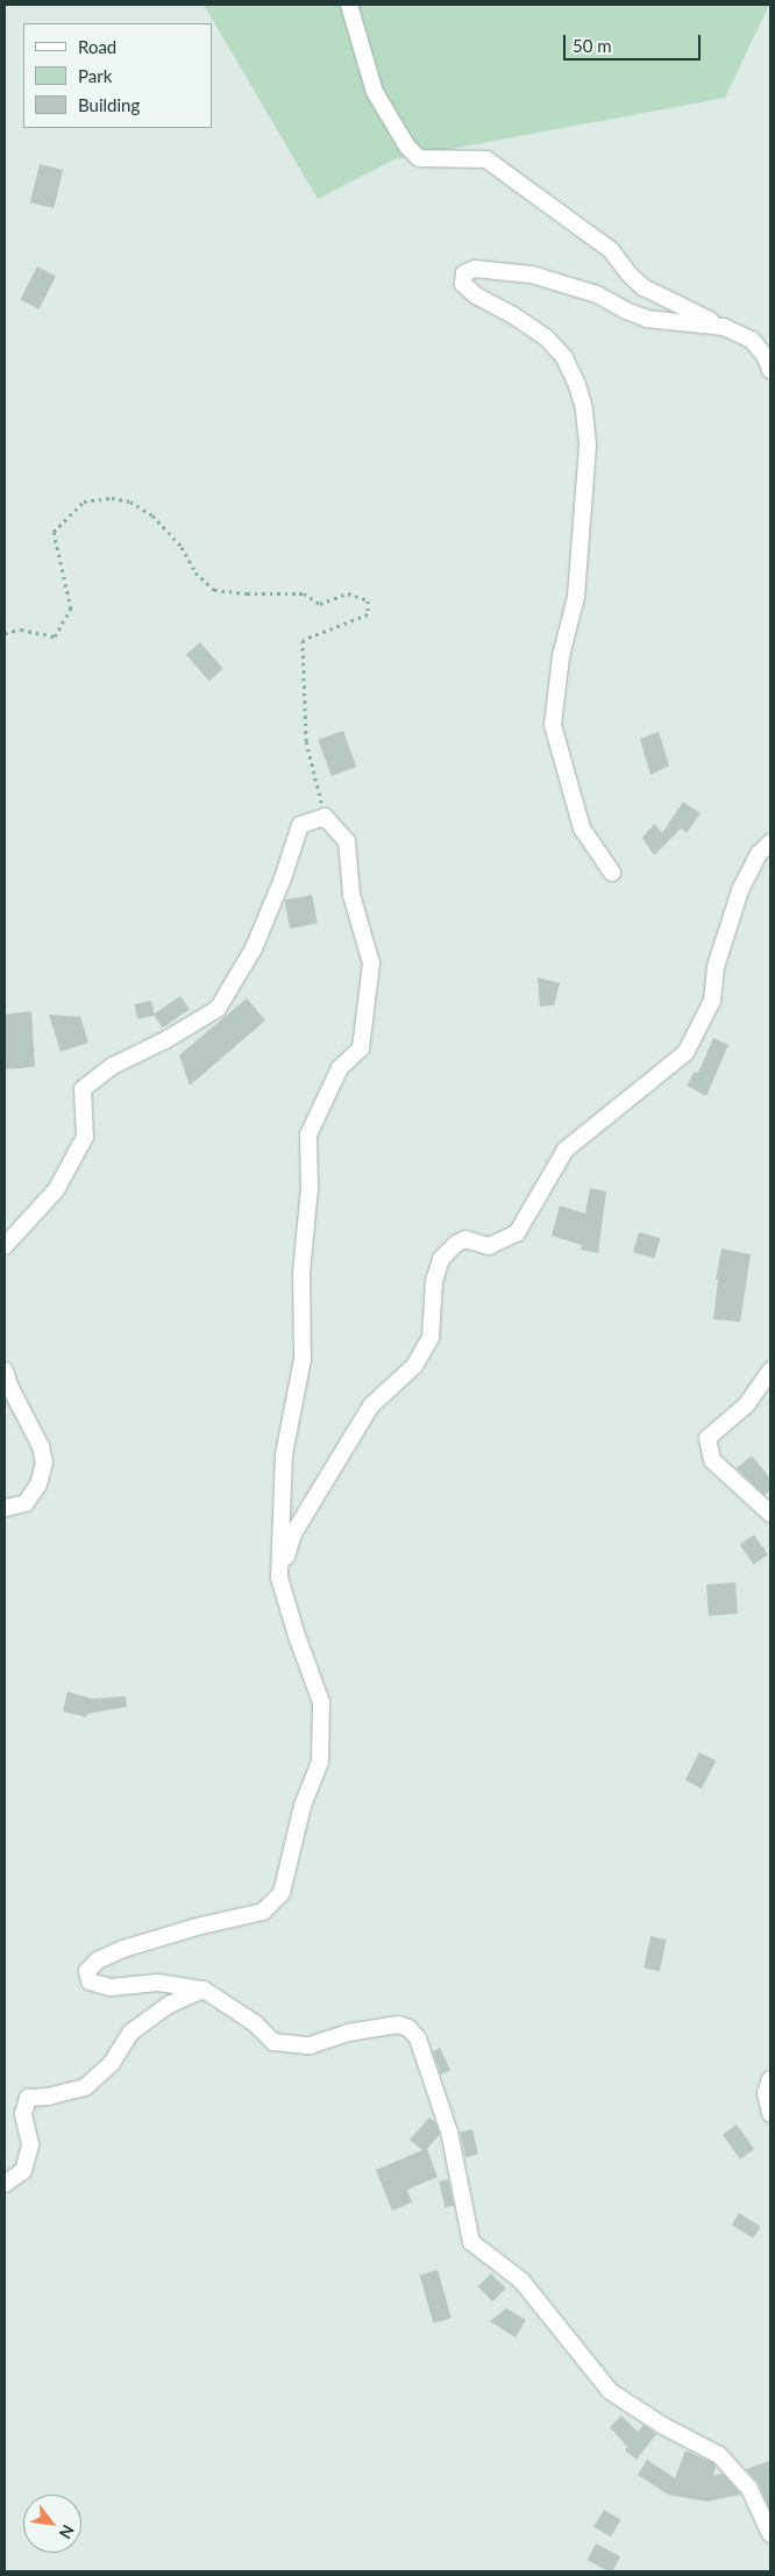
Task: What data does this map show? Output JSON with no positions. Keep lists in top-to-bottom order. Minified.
{"legend":["Road","Park","Building"],"scale_bar":"50 m","north":"bottom right"}
